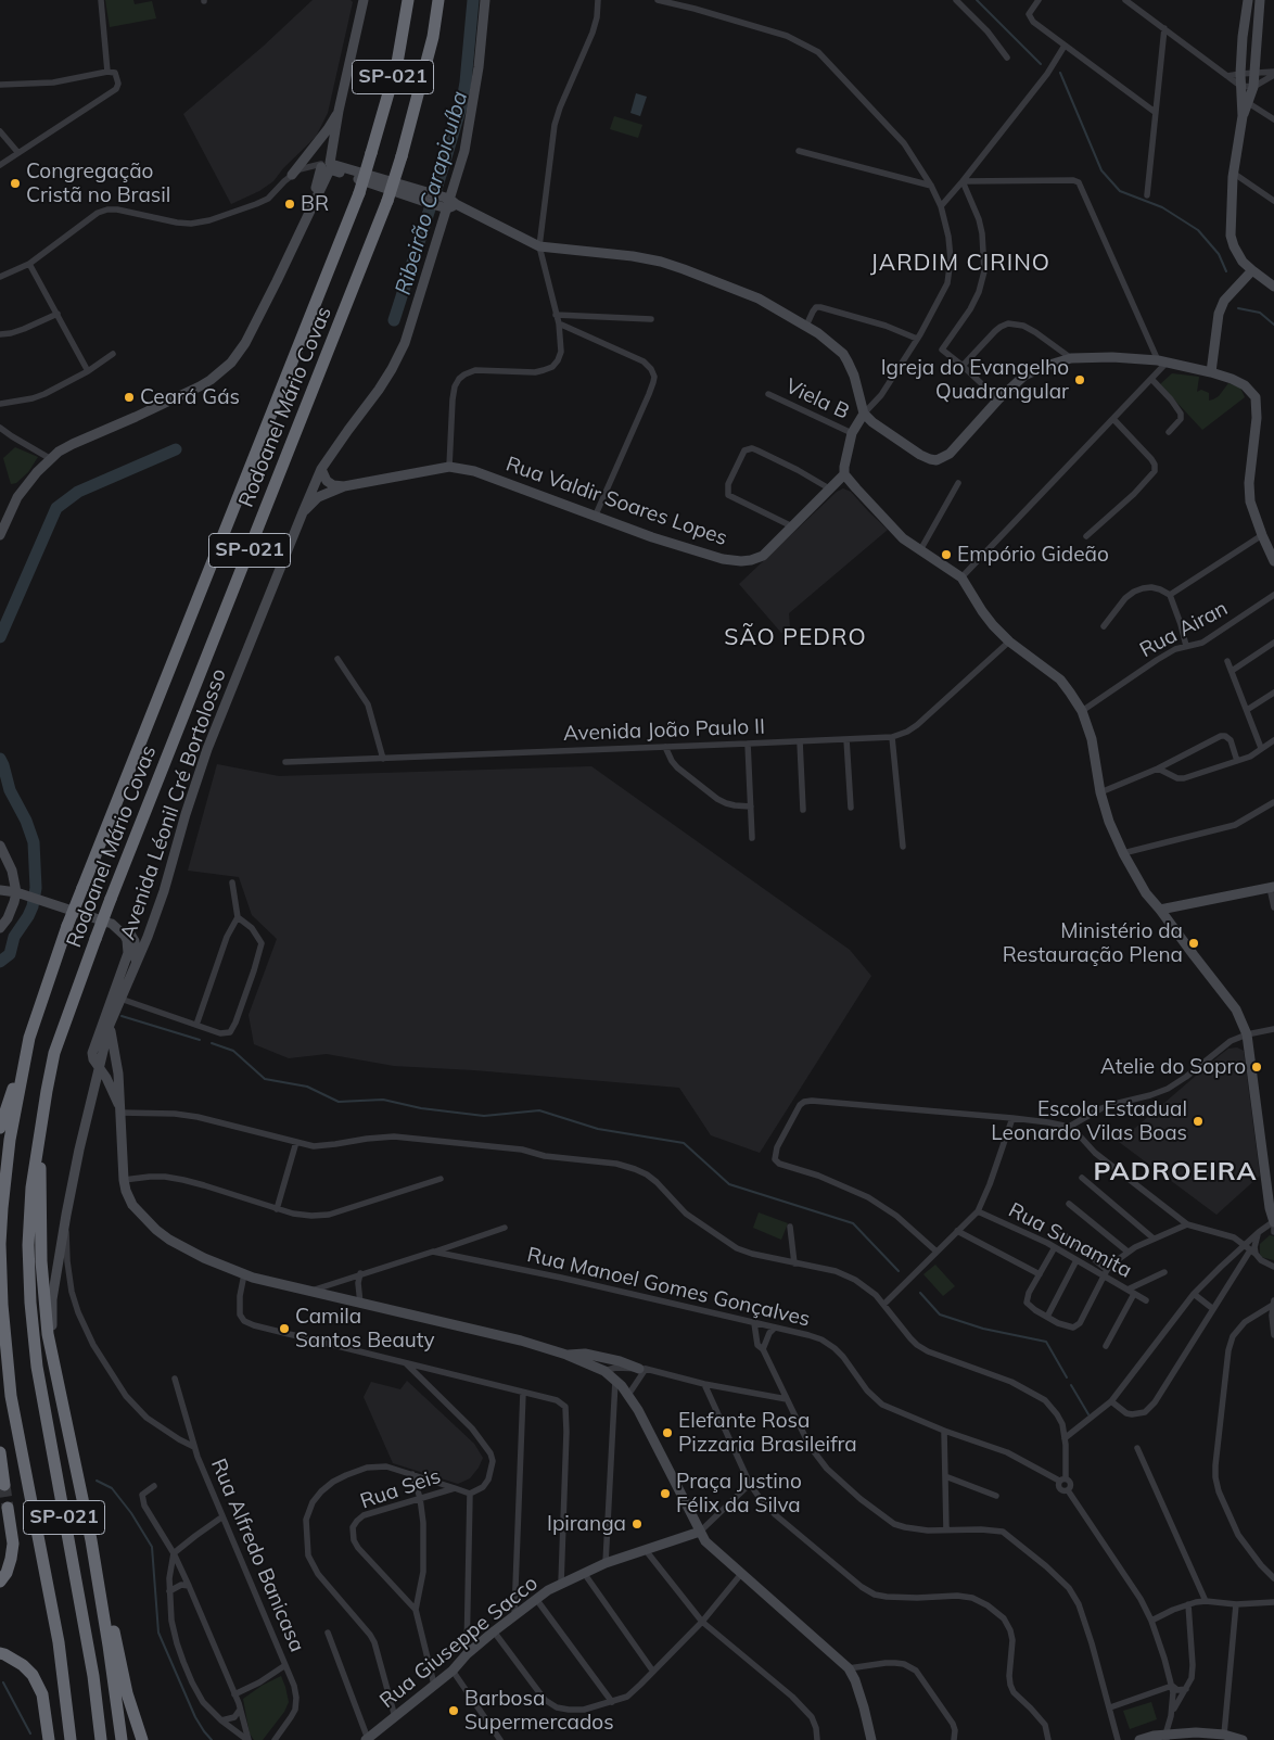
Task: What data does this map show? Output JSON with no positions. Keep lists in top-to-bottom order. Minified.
{"streets":{"highway":["SP-021","Rodoanel Mário Covas"],"main road":["Rua Valdir Soares Lopes","Avenida Léonil Cré Bortolosso","Rua Giuseppe Sacco"],"street":["Viela B","Rua Airan","Avenida João Paulo II","Rua Sunamita","Rua Manoel Gomes Gonçalves","Rua Seis","Rua Alfredo Banicasa"]},"crossings":[["Rua Valdir Soares Lopes","Avenida Léonil Cré Bortolosso"]],"districts":["JARDIM CIRINO","SÃO PEDRO","PADROEIRA"],"water":["Ribeirão Carapicuíba"],"places":["Congregação Cristã no Brasil","BR","Igreja do Evangelho Quadrangular","Ceará Gás","Empório Gideão","Ministério da Restauração Plena","Atelie do Sopro","Escola Estadual Leonardo Vilas Boas","Camila Santos Beauty","Elefante Rosa Pizzaria Brasileifra","Praça Justino Félix da Silva","Ipiranga","Barbosa Supermercados"]}
